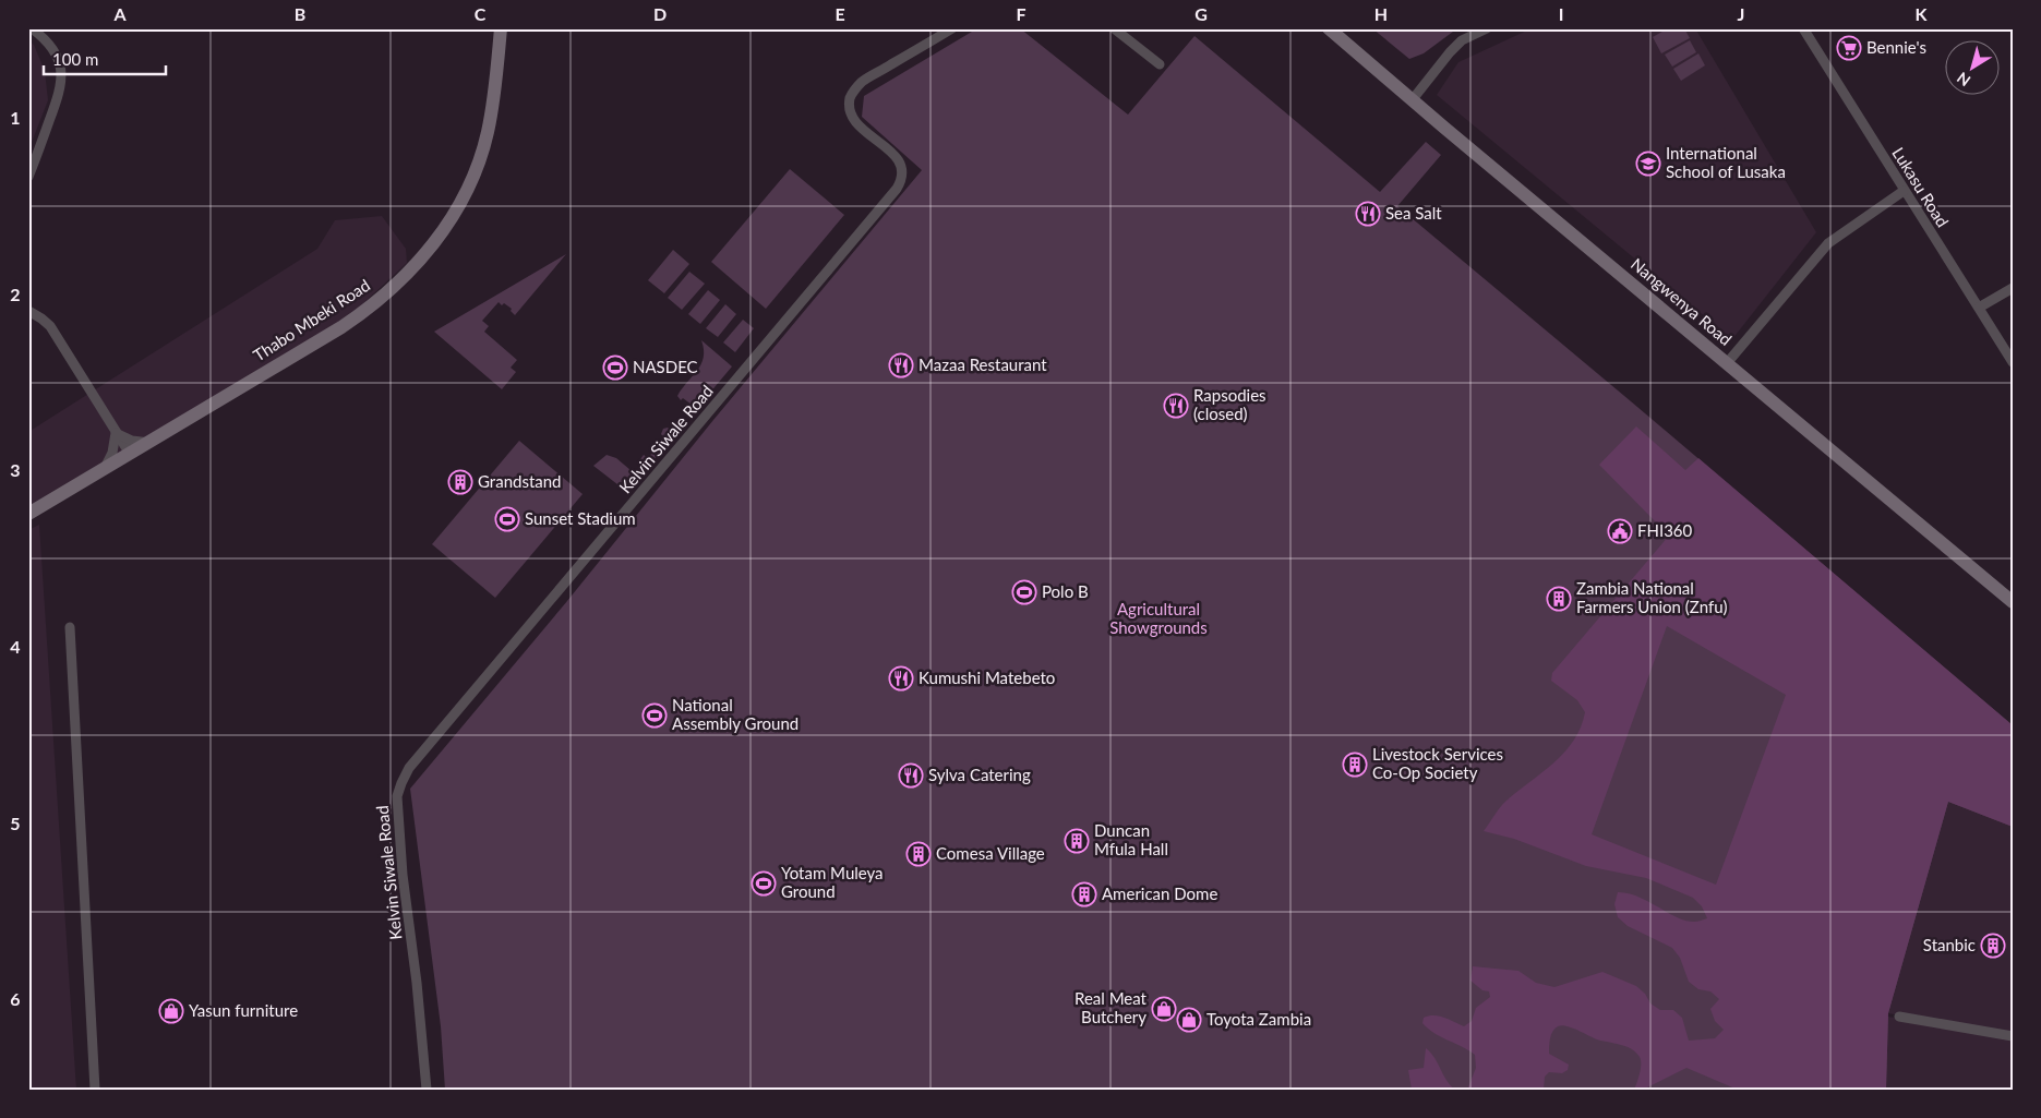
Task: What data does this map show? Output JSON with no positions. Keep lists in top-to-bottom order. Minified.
{"streets":{"main road":["Nangwenya Road","Thabo Mbeki Road"],"street":["Lukasu Road","Kelvin Siwale Road"]},"parks":["Agricultural Showgrounds"],"places":{"supermarket":["Bennie's"],"school or university":["International School of Lusaka"],"restaurant":["Sea Salt","Mazaa Restaurant","Rapsodies (closed)","Kumushi Matebeto","Sylva Catering"],"sports":["NASDEC","Sunset Stadium","Polo B","National Assembly Ground","Yotam Muleya Ground"],"building":["Grandstand","Zambia National Farmers Union (Znfu)","Livestock Services Co-Op Society","Duncan Mfula Hall","Comesa Village","American Dome","Stanbic"],"public building":["FHI360"],"shop":["Real Meat Butchery","Yasun furniture","Toyota Zambia"]},"scale_bar":"100 m","north":"bottom left","grid":{"columns":["A","B","C","D","E","F","G","H","I","J","K"],"rows":["1","2","3","4","5","6"]}}
